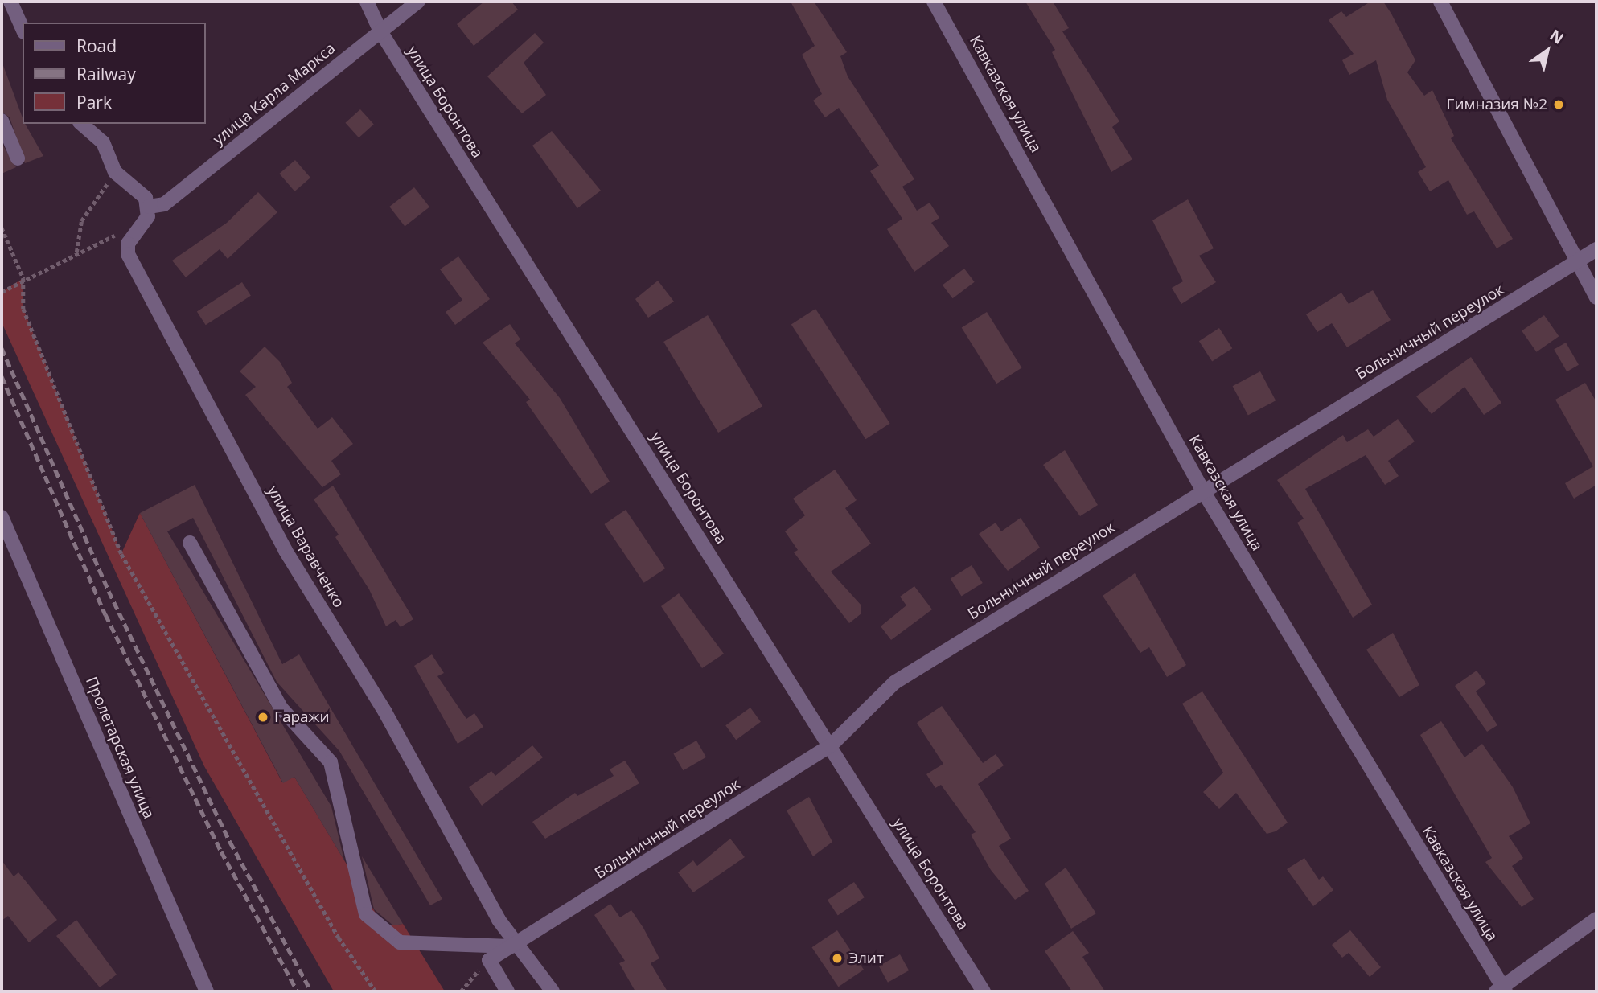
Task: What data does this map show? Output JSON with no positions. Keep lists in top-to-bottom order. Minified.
{"streets":{"street":["улица Карла Маркса","Кавказская улица","улица Боронтова","Больничный переулок","улица Варавченко","Пролетарская улица"]},"crossings":[["улица Карла Маркса","улица Боронтова"],["Кавказская улица","Больничный переулок"],["улица Боронтова","Больничный переулок"],["Больничный переулок","улица Варавченко"]],"places":["Гимназия №2","Гаражи","Элит"],"legend":["Road","Railway","Park"],"north":"top right"}
